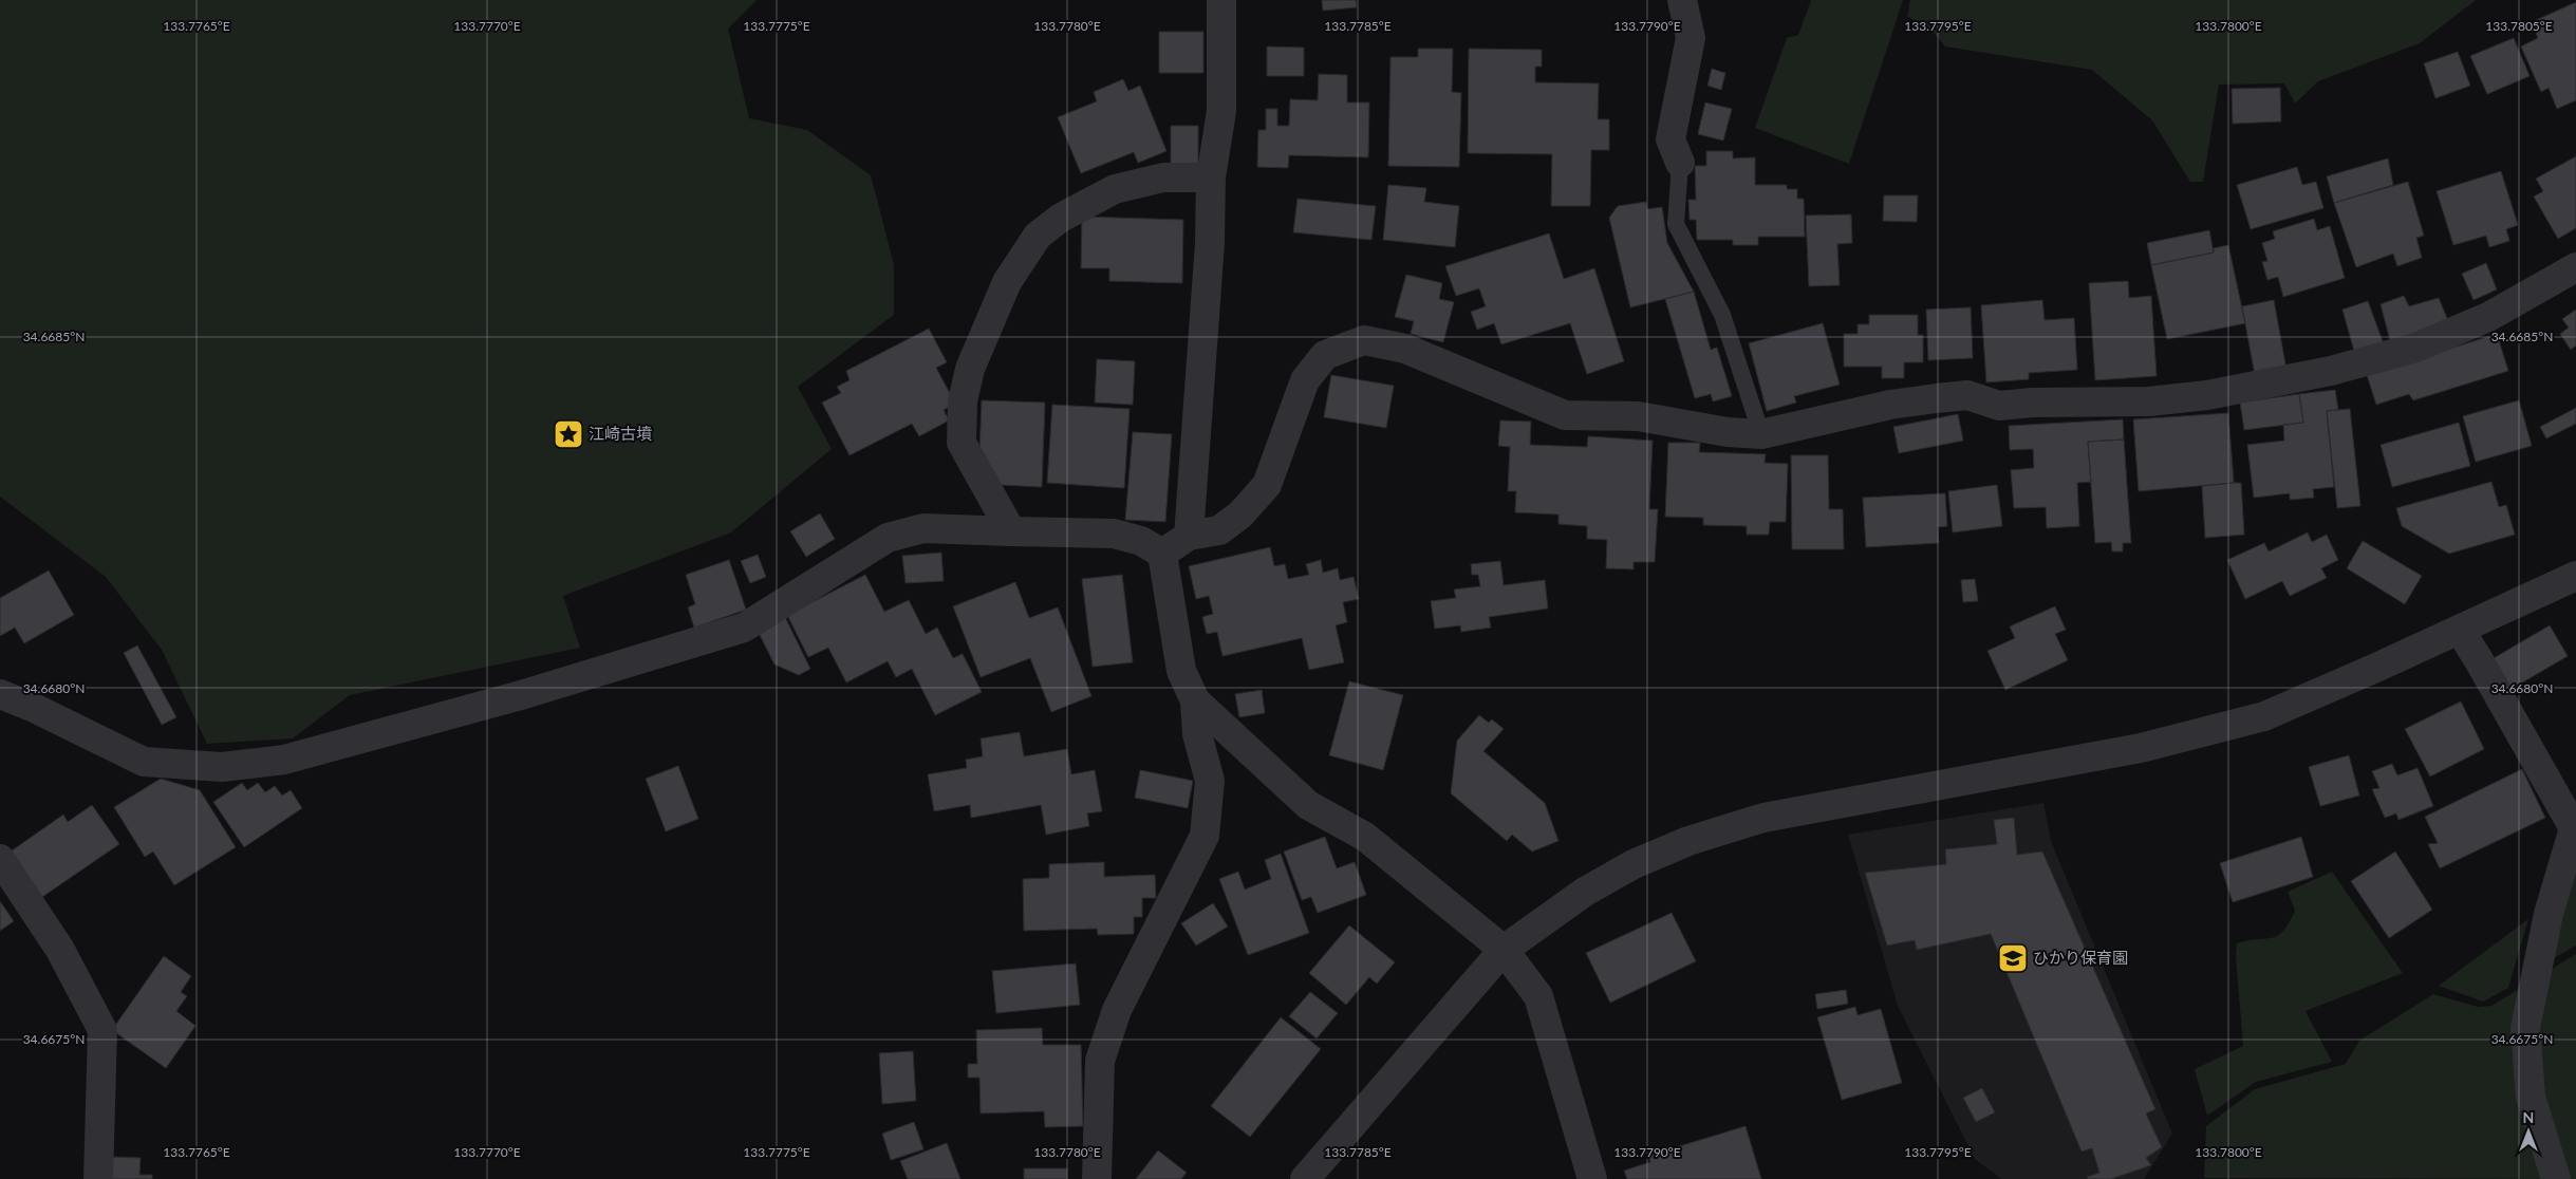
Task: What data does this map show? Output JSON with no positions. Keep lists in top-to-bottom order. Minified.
{"places":{"place":["江崎古墳"],"school or university":["ひかり保育園"]},"north":"top","coordinates":["133.7765°E","133.7770°E","133.7775°E","133.7780°E","133.7785°E","133.7790°E","133.7795°E","133.7800°E","133.7805°E","34.6685°N","34.6680°N","34.6675°N"]}
